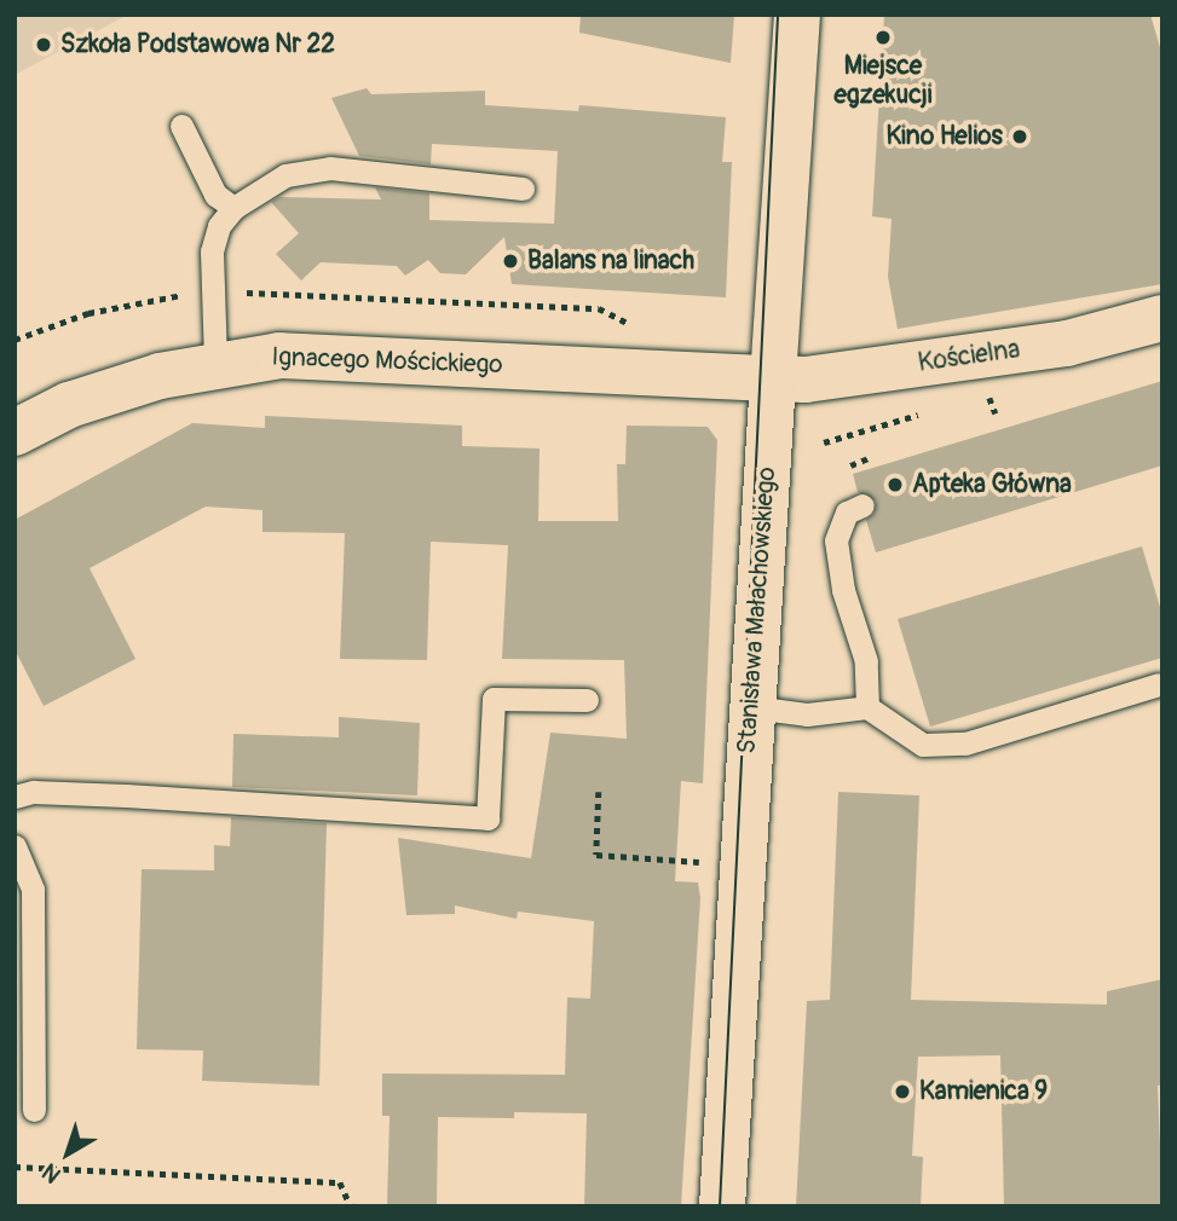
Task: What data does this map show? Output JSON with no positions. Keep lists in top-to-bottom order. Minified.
{"streets":{"street":["Kościelna","Ignacego Mościckiego","Stanisława Małachowskiego"]},"crossings":[["Kościelna","Ignacego Mościckiego"],["Kościelna","Stanisława Małachowskiego"],["Ignacego Mościckiego","Stanisława Małachowskiego"]],"places":["Miejsce egzekucji","Szkoła Podstawowa Nr 22","Kino Helios","Balans na linach","Apteka Główna","Kamienica 9"],"north":"bottom left"}
